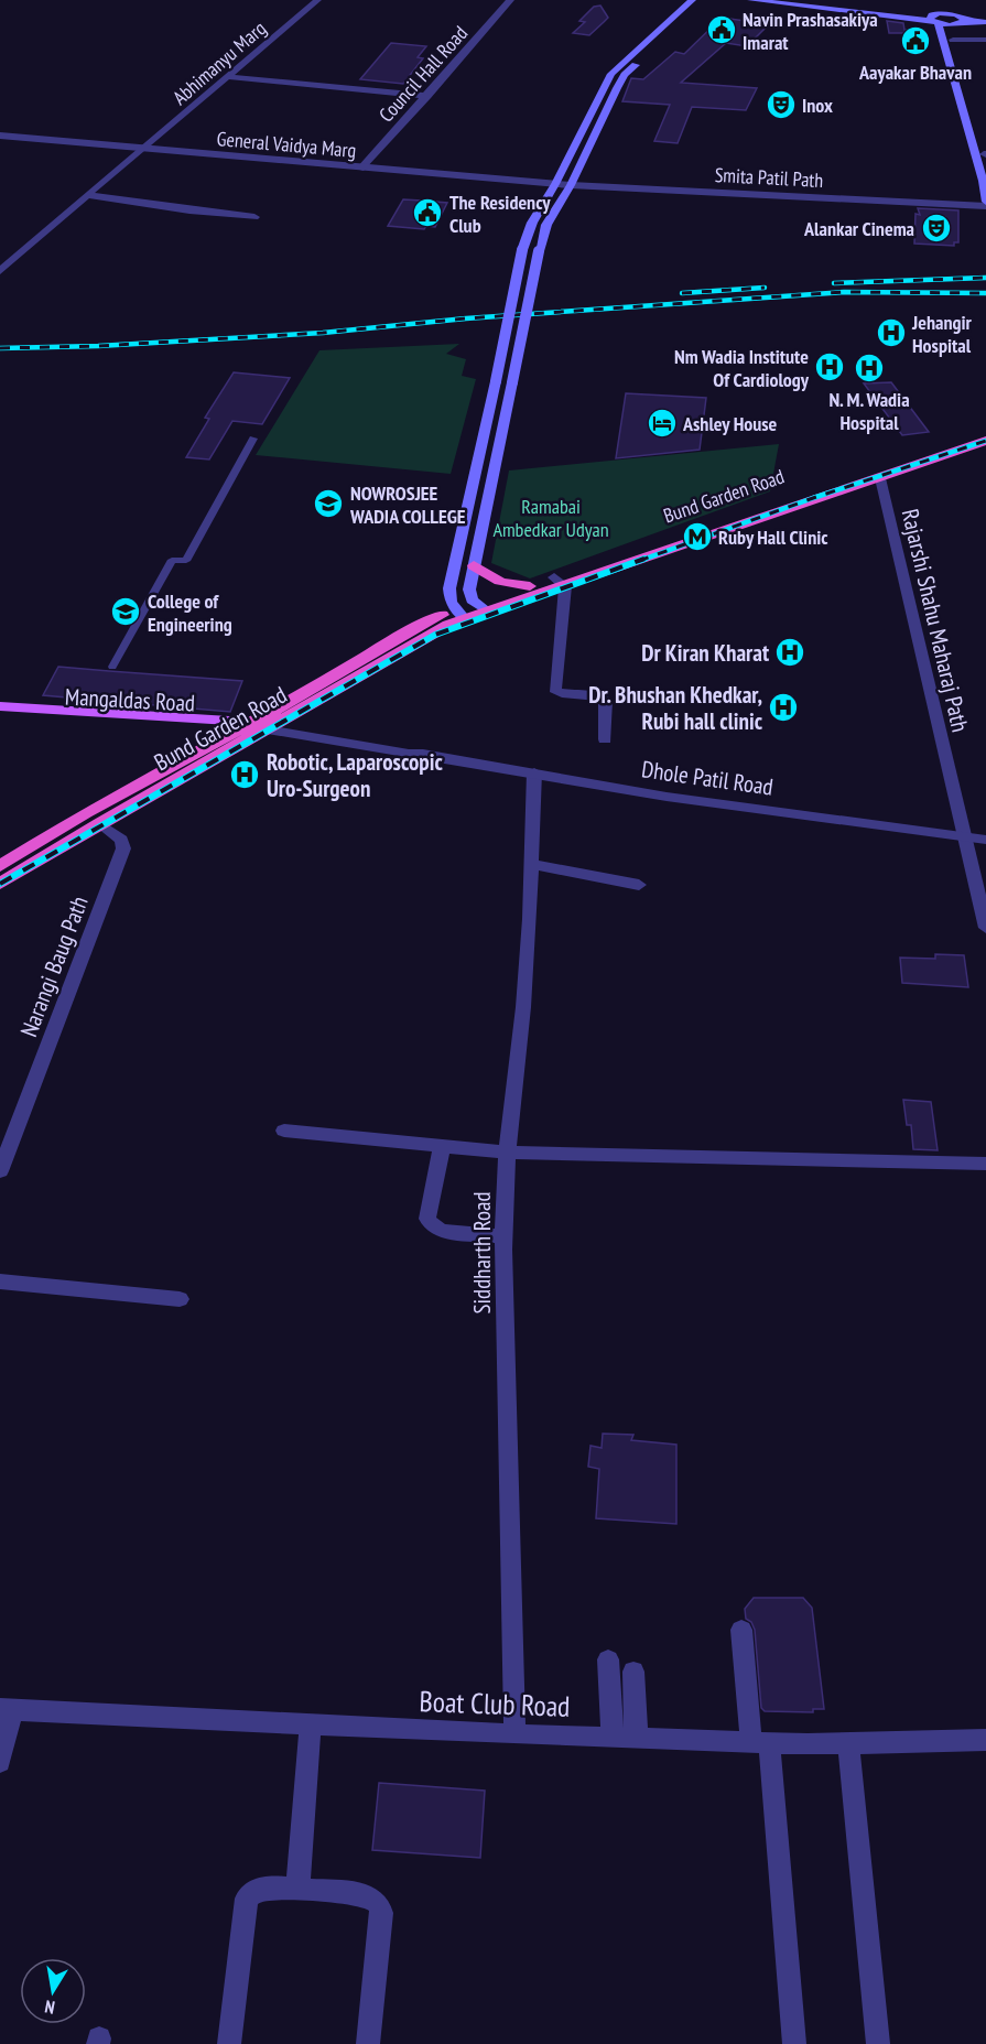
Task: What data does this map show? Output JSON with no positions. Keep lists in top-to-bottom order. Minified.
{"streets":{"highway":["Bund Garden Road"],"main road":["Mangaldas Road"],"street":["Abhimanyu Marg","Council Hall Road","General Vaidya Marg","Smita Patil Path","Rajarshi Shahu Maharaj Path","Dhole Patil Road","Narangi Baug Path","Siddharth Road","Boat Club Road"]},"crossings":[["Abhimanyu Marg","General Vaidya Marg"],["Council Hall Road","General Vaidya Marg"],["General Vaidya Marg","Smita Patil Path"],["Bund Garden Road","Rajarshi Shahu Maharaj Path"],["Bund Garden Road","Mangaldas Road"],["Bund Garden Road","Narangi Baug Path"],["Rajarshi Shahu Maharaj Path","Dhole Patil Road"],["Mangaldas Road","Dhole Patil Road"],["Dhole Patil Road","Siddharth Road"],["Siddharth Road","Boat Club Road"]],"parks":["Ramabai Ambedkar Udyan"],"places":{"public building":["Navin Prashasakiya Imarat","Aayakar Bhavan","The Residency Club"],"theatre":["Inox","Alankar Cinema"],"hospital":["Jehangir Hospital","Nm Wadia Institute Of Cardiology","N. M. Wadia Hospital","Dr Kiran Kharat","Dr. Bhushan Khedkar, Rubi hall clinic","Robotic, Laparoscopic Uro-Surgeon"],"hotel":["Ashley House"],"school or university":["NOWROSJEE WADIA COLLEGE","College of Engineering"],"metro station":["Ruby Hall Clinic"]},"north":"bottom"}
